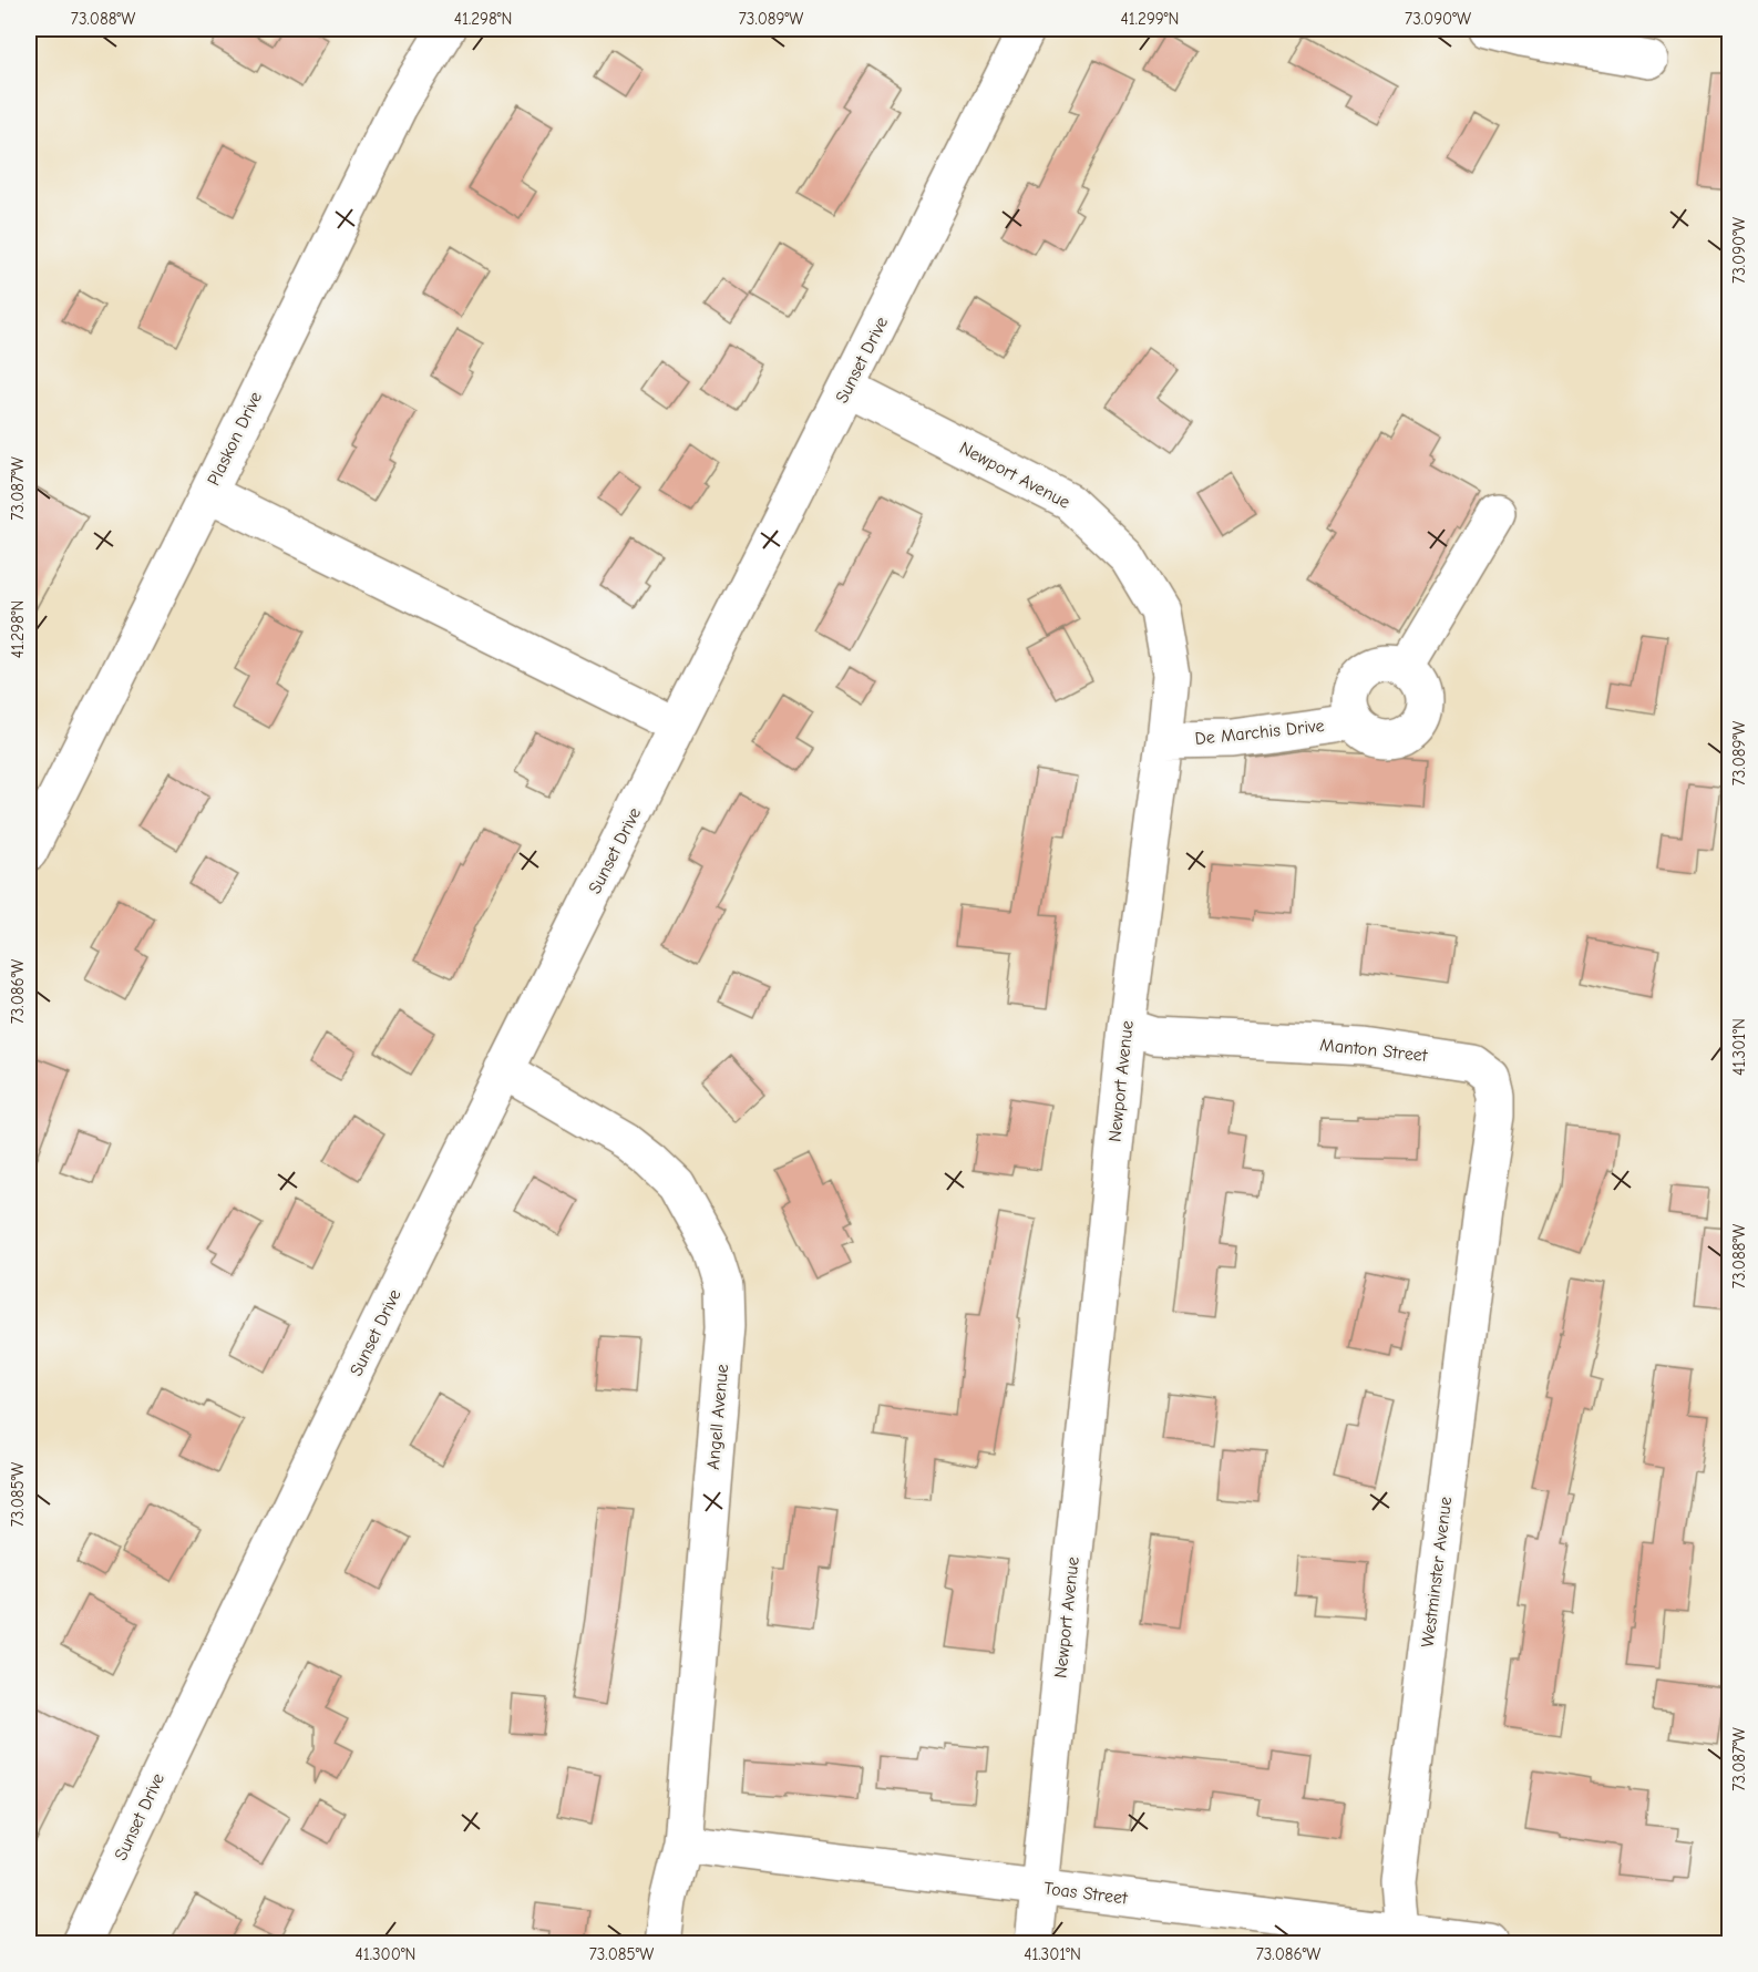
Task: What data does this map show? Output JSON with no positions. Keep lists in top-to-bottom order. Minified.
{"streets":{"street":["Sunset Drive","Plaskon Drive","Newport Avenue","De Marchis Drive","Manton Street","Angell Avenue","Westminster Avenue","Toas Street"]},"crossings":[["Sunset Drive","Newport Avenue"],["Sunset Drive","Angell Avenue"],["Newport Avenue","De Marchis Drive"],["Newport Avenue","Manton Street"],["Newport Avenue","Toas Street"],["Manton Street","Westminster Avenue"],["Angell Avenue","Toas Street"],["Westminster Avenue","Toas Street"]],"coordinates":["73.088°W","41.298°N","73.089°W","41.299°N","73.090°W","73.087°W","73.086°W","41.301°N","73.085°W","41.300°N"]}
